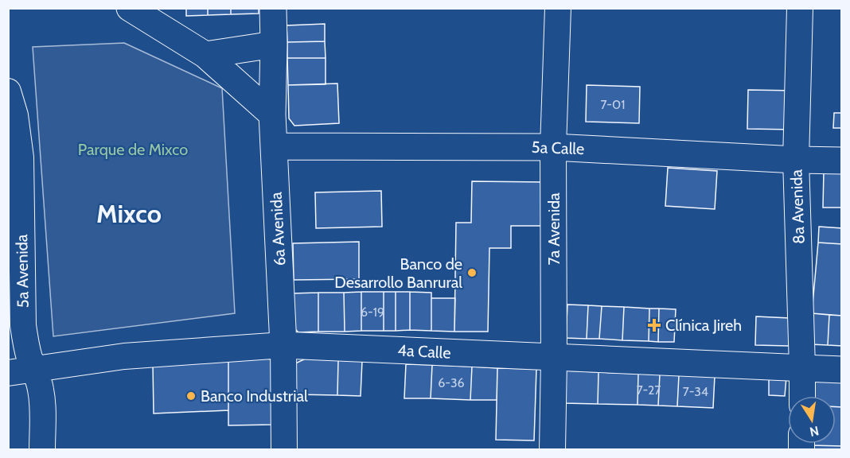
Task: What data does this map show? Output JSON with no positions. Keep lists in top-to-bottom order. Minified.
{"streets":{"street":["5a Calle","8a Avenida","6a Avenida","7a Avenida","5a Avenida","4a Calle"]},"crossings":[["5a Calle","8a Avenida"],["5a Calle","6a Avenida"],["5a Calle","7a Avenida"],["8a Avenida","4a Calle"],["6a Avenida","4a Calle"],["7a Avenida","4a Calle"],["5a Avenida","4a Calle"]],"districts":["Mixco"],"parks":["Parque de Mixco"],"places":{"other":["Banco de Desarrollo Banrural","Banco Industrial"],"health":["Clínica Jireh"]},"house_numbers":["7-01","6-19","6-36","7-27","7-34"],"north":"bottom"}
